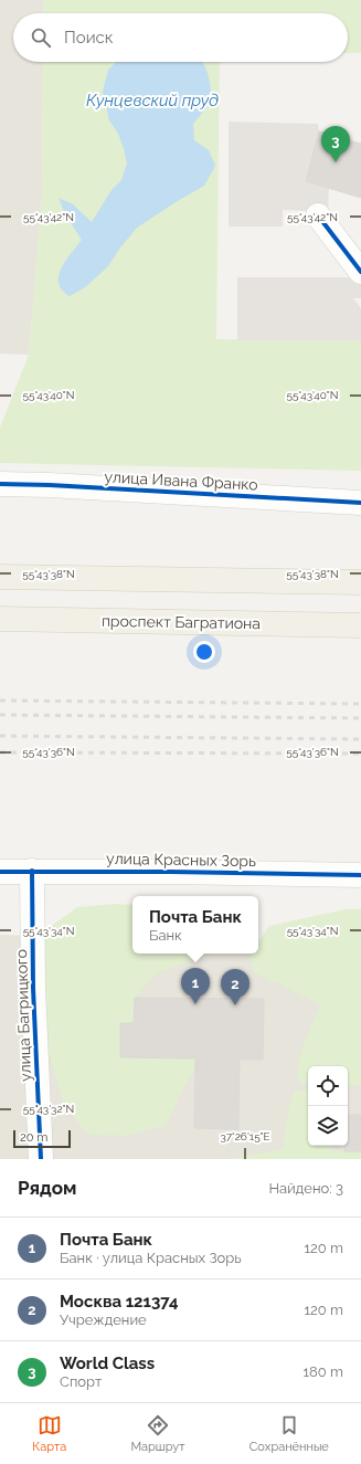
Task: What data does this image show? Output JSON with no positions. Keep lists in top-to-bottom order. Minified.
{"streets":{"main road":["проспект Багратиона"],"street":["улица Ивана Франко","улица Красных Зорь","улица Багрицкого"]},"crossings":[["улица Красных Зорь","улица Багрицкого"]],"water":["Кунцевский пруд"],"scale_bar":"20 m","page":{"search":"Поиск","pins":["3","1","2"],"popup":["Почта Банк","Банк"],"scale":"20 m","heading":["Рядом","Найдено: 3"],"list":[{"mark":"1","name":"Почта Банк","note":"Банк · улица Красных Зорь","value":"120 m"},{"mark":"2","name":"Москва 121374","note":"Учреждение","value":"120 m"},{"mark":"3","name":"World Class","note":"Спорт","value":"180 m"}],"nav":["Карта","Маршрут","Сохранённые"]},"coordinates":["55°43'42\"N","55°43'40\"N","55°43'38\"N","55°43'36\"N","55°43'34\"N","55°43'32\"N","37°26'15\"E"]}
